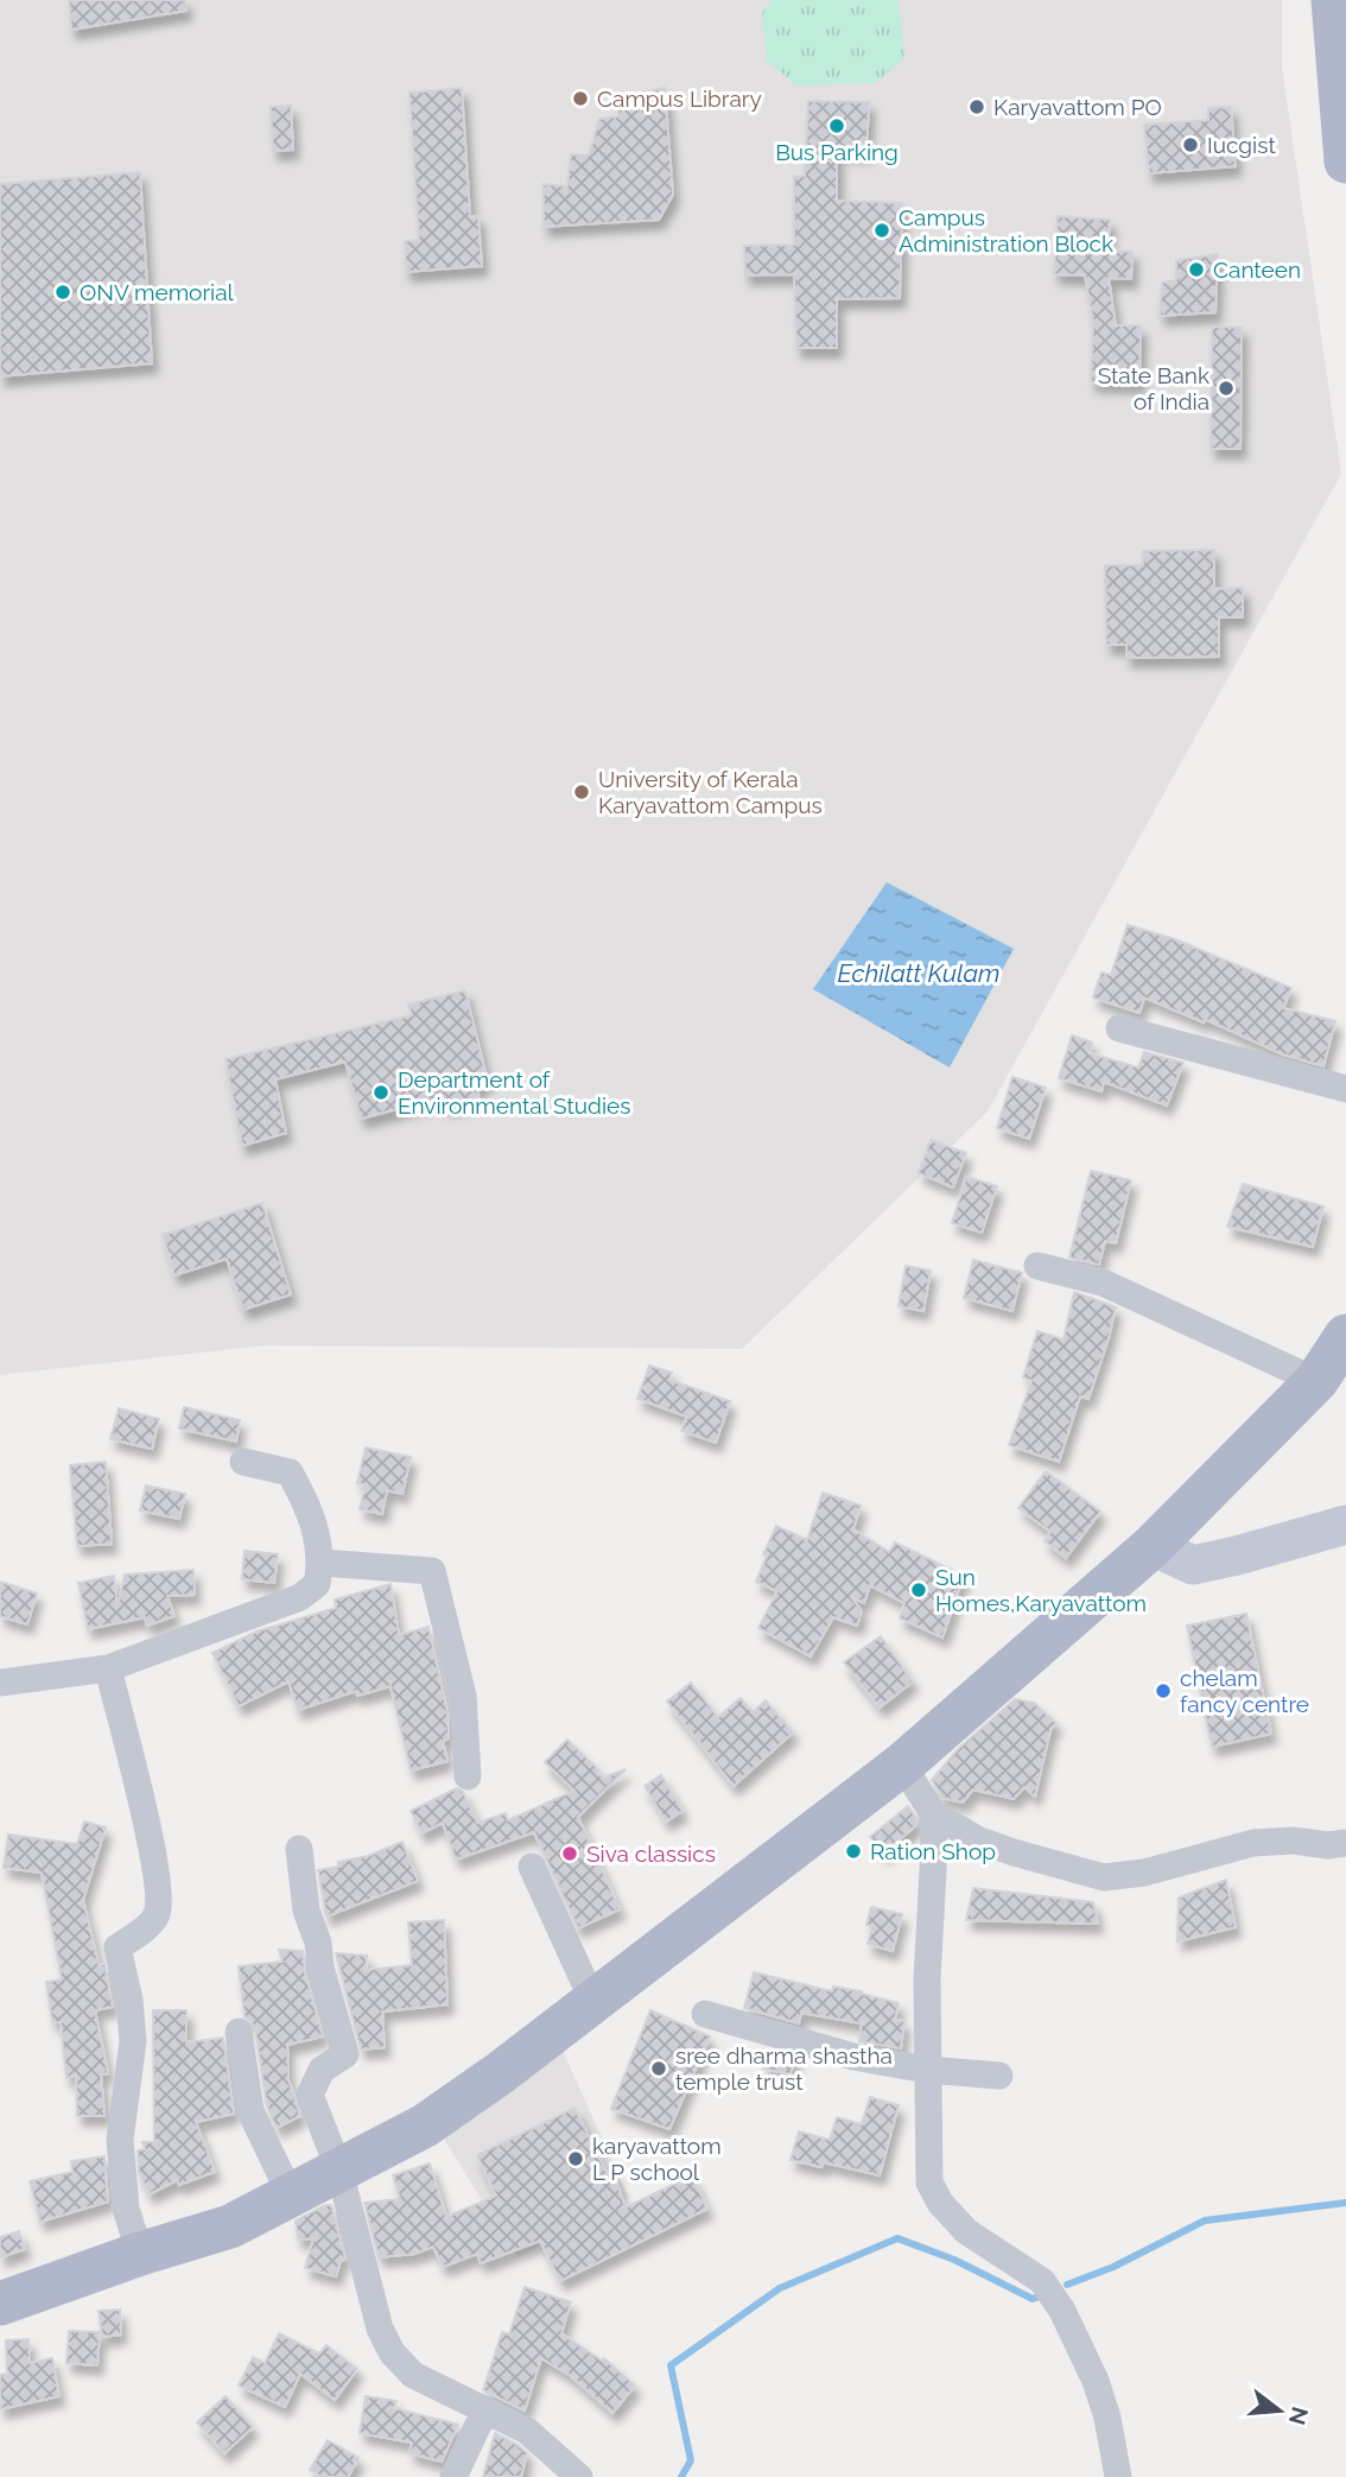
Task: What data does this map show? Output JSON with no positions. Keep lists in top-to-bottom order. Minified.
{"water":["Echilatt Kulam"],"places":["Campus Library","Karyavattom PO","Bus Parking","Iucgist","Campus Administration Block","Canteen","ONV memorial","State Bank of India","University of Kerala Karyavattom Campus","Department of Environmental Studies","Sun Homes,Karyavattom","chelam fancy centre","Ration Shop","Siva classics","sree dharma shastha temple trust","karyavattom L P school"],"north":"right"}
